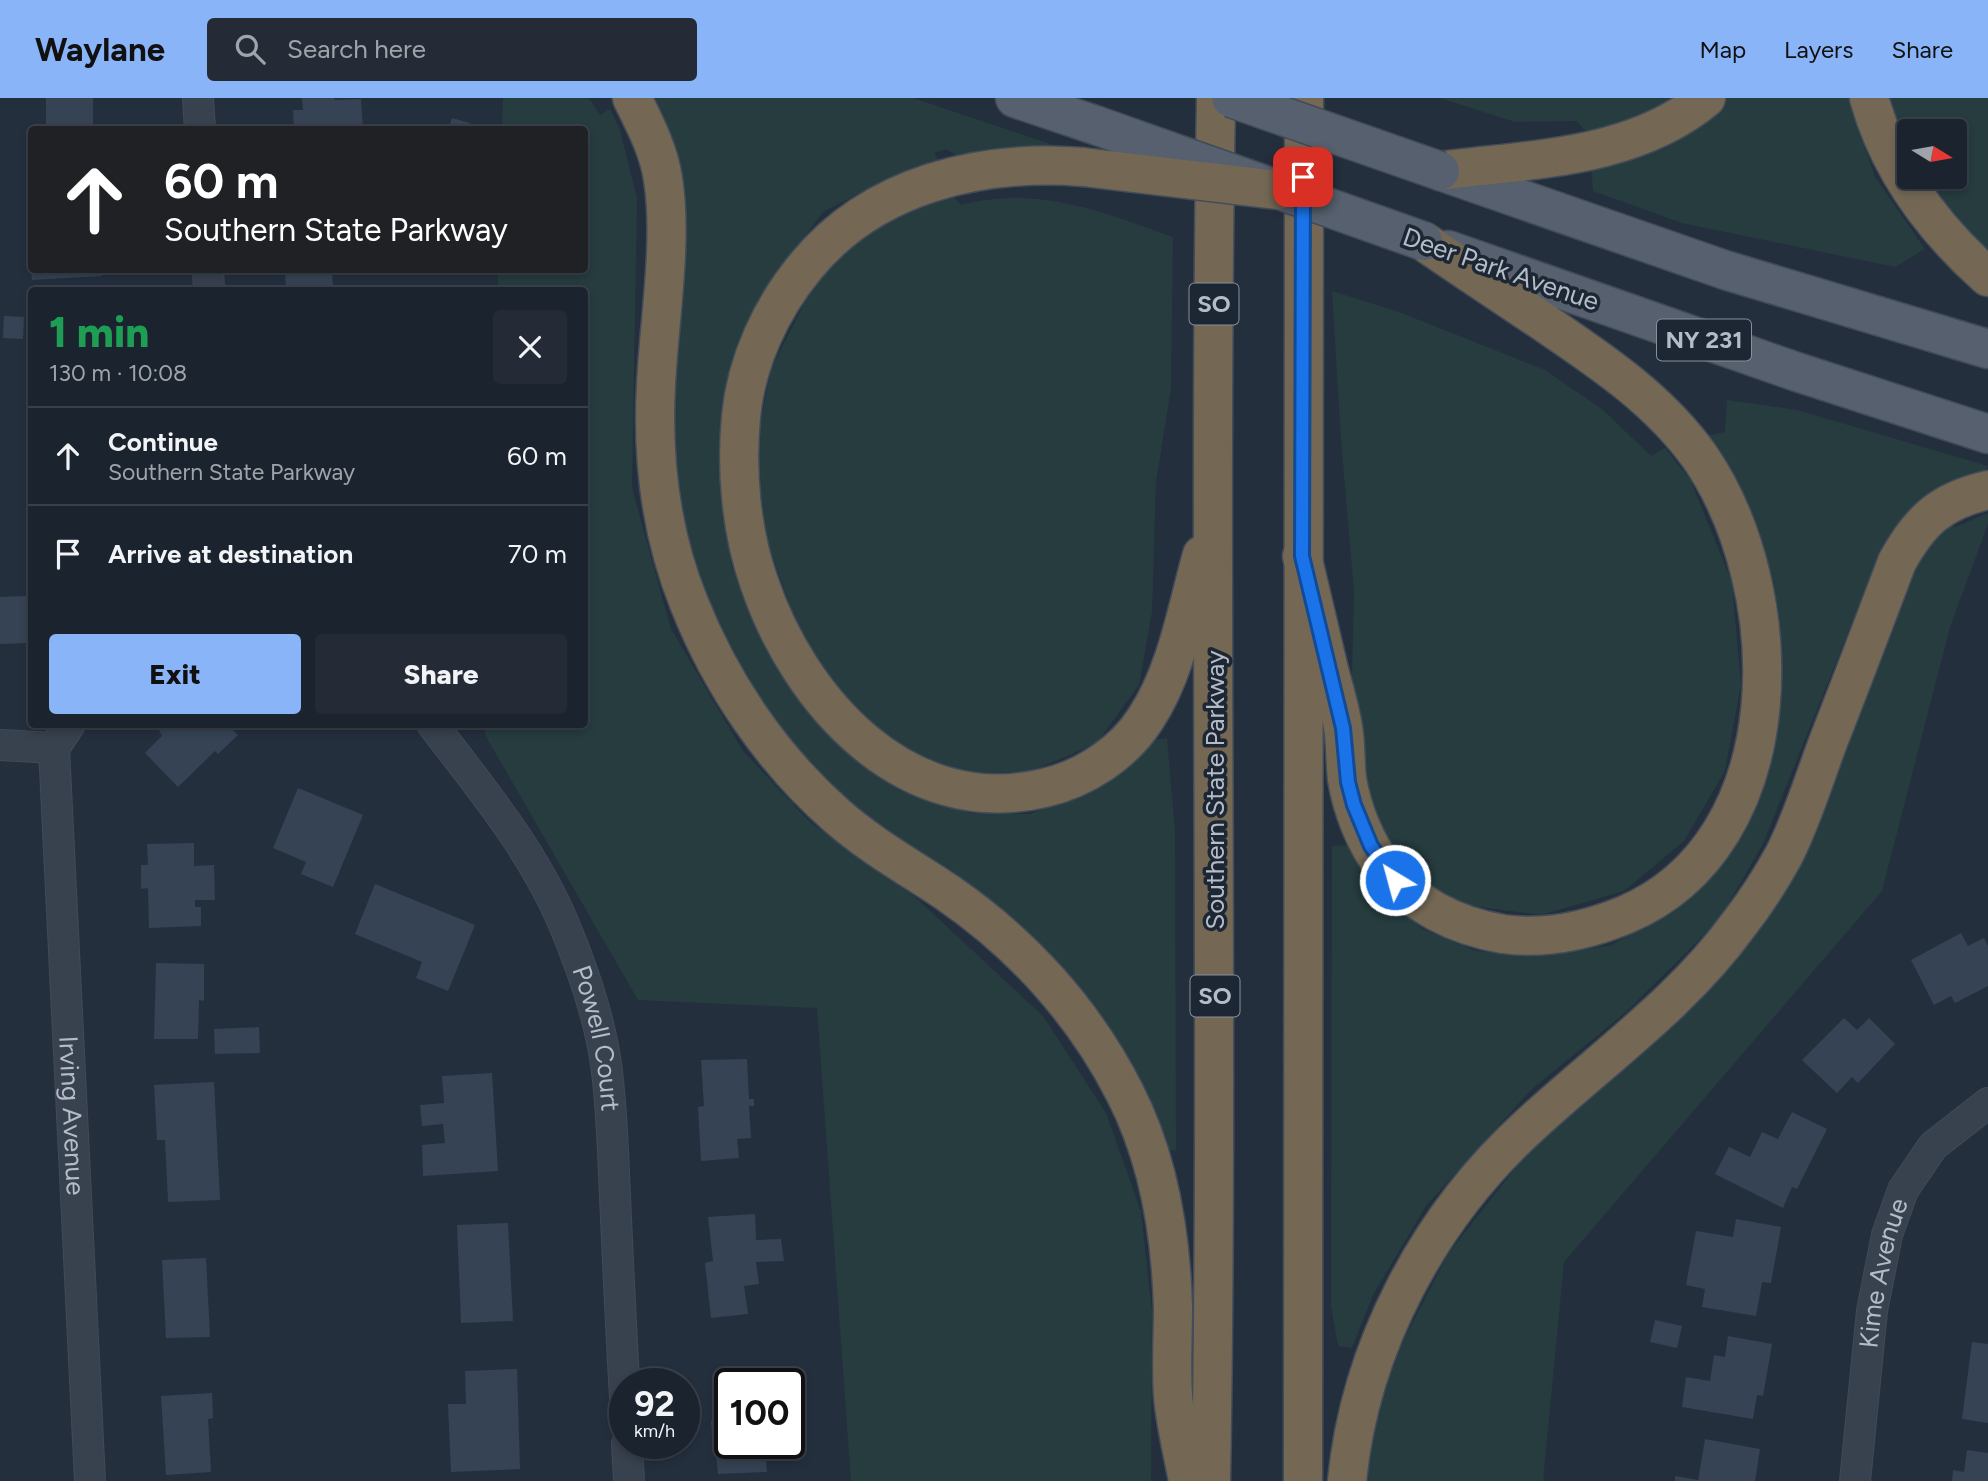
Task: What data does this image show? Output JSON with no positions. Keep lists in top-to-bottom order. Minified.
{"streets":{"highway":["SO","Southern State Parkway"],"main road":["Deer Park Avenue","NY 231"],"street":["Powell Court","Irving Avenue","Kime Avenue"]},"north":"right","page":{"header":"Waylane","search":"Search here","nav":["Map","Layers","Share"],"turn":["60 m","Southern State Parkway"],"heading":["1 min","130 m · 10:08"],"list":[{"name":"Continue","note":"Southern State Parkway","value":"60 m"},{"name":"Arrive at destination","value":"70 m"}],"buttons":["Exit","Share"],"speed":"92 km/h","limit":"100"}}
